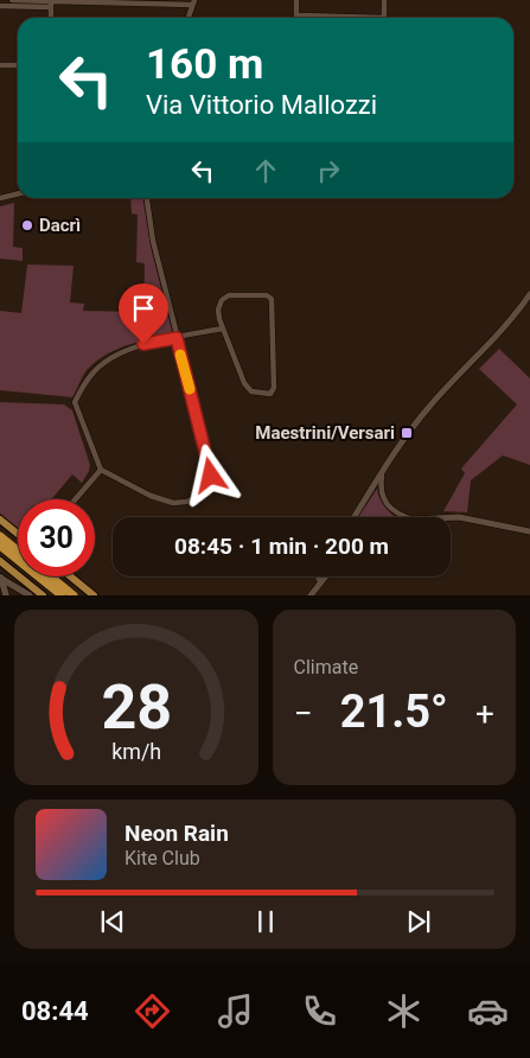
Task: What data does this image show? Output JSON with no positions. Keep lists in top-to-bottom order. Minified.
{"places":{"other":["Dacrì"],"transit":["Maestrini/Versari"]},"page":{"turn":["160 m","Via Vittorio Mallozzi"],"limit":"30","trip":"08:45 · 1 min · 200 m","tile":"Climate","heat":["−","21.5°","+"],"song":["Neon Rain","Kite Club"],"tabs":"08:44","gauge":["28","km/h"]}}
